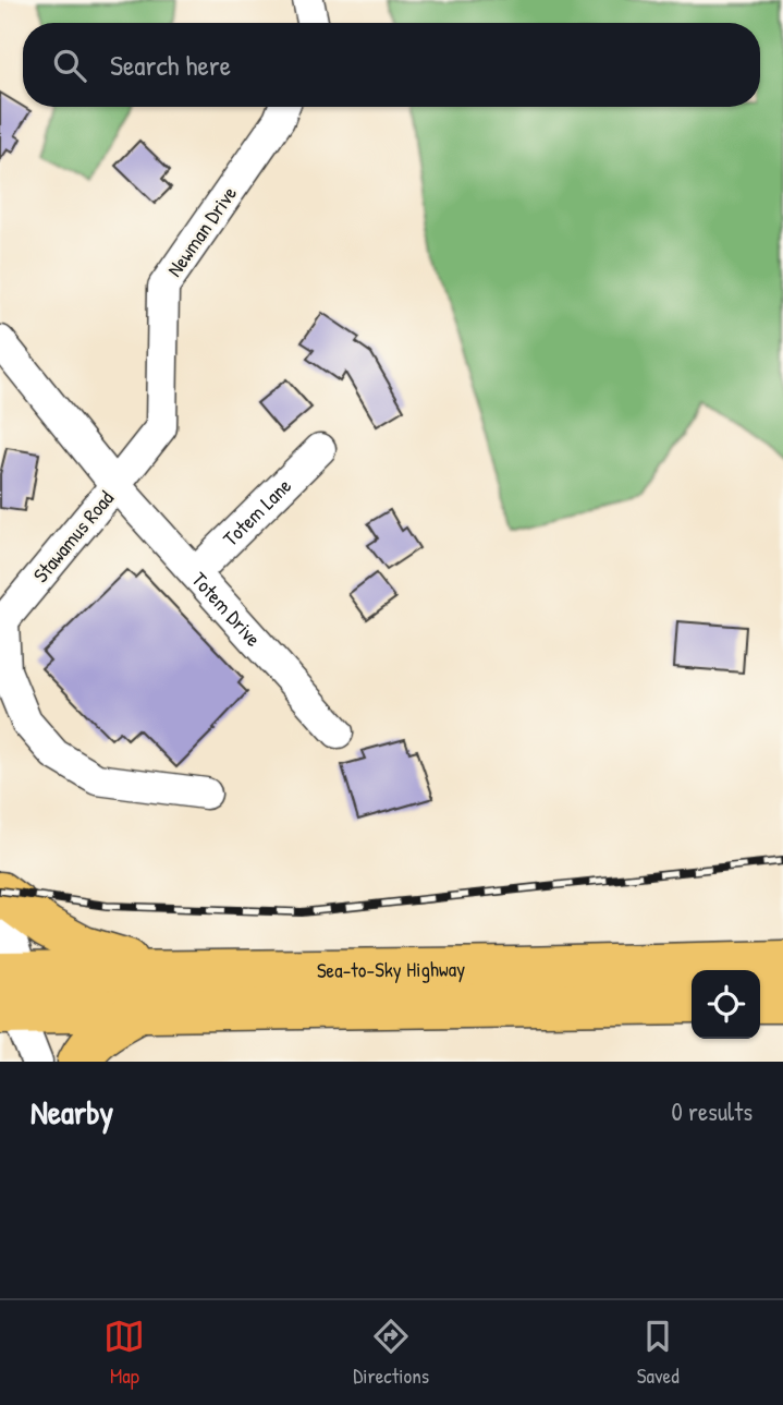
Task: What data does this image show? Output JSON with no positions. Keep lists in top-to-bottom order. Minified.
{"streets":{"highway":["Sea-to-Sky Highway"],"street":["Newman Drive","Totem Lane","Stawamus Road","Totem Drive"]},"crossings":[["Newman Drive","Stawamus Road"],["Newman Drive","Totem Drive"],["Totem Lane","Totem Drive"],["Stawamus Road","Totem Drive"]],"page":{"search":"Search here","heading":["Nearby","0 results"],"nav":["Map","Directions","Saved"]}}
